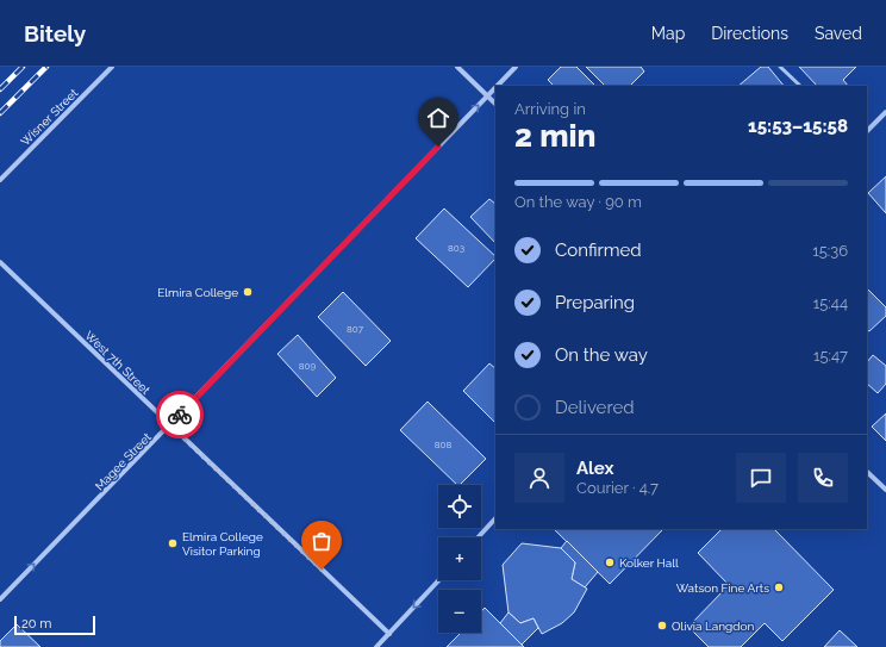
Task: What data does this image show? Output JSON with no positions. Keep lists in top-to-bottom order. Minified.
{"streets":{"street":["Wisner Street","West 7th Street","Magee Street"]},"crossings":[["West 7th Street","Magee Street"]],"one_way":["Magee Street"],"places":["Elmira College","Elmira College Visitor Parking","Kolker Hall","Watson Fine Arts","Olivia Langdon"],"house_numbers":["803","807","809","808"],"scale_bar":"20 m","page":{"header":"Bitely","nav":["Map","Directions","Saved"],"heading":["2 min","Arriving in","15:53–15:58"],"panel":["Alex","Courier · 4.7"],"bar":"On the way · 90 m","list":[["Confirmed","15:36"],["Preparing","15:44"],["On the way","15:47"],"Delivered"],"map_buttons":["+","−"],"scale":"20 m"}}
